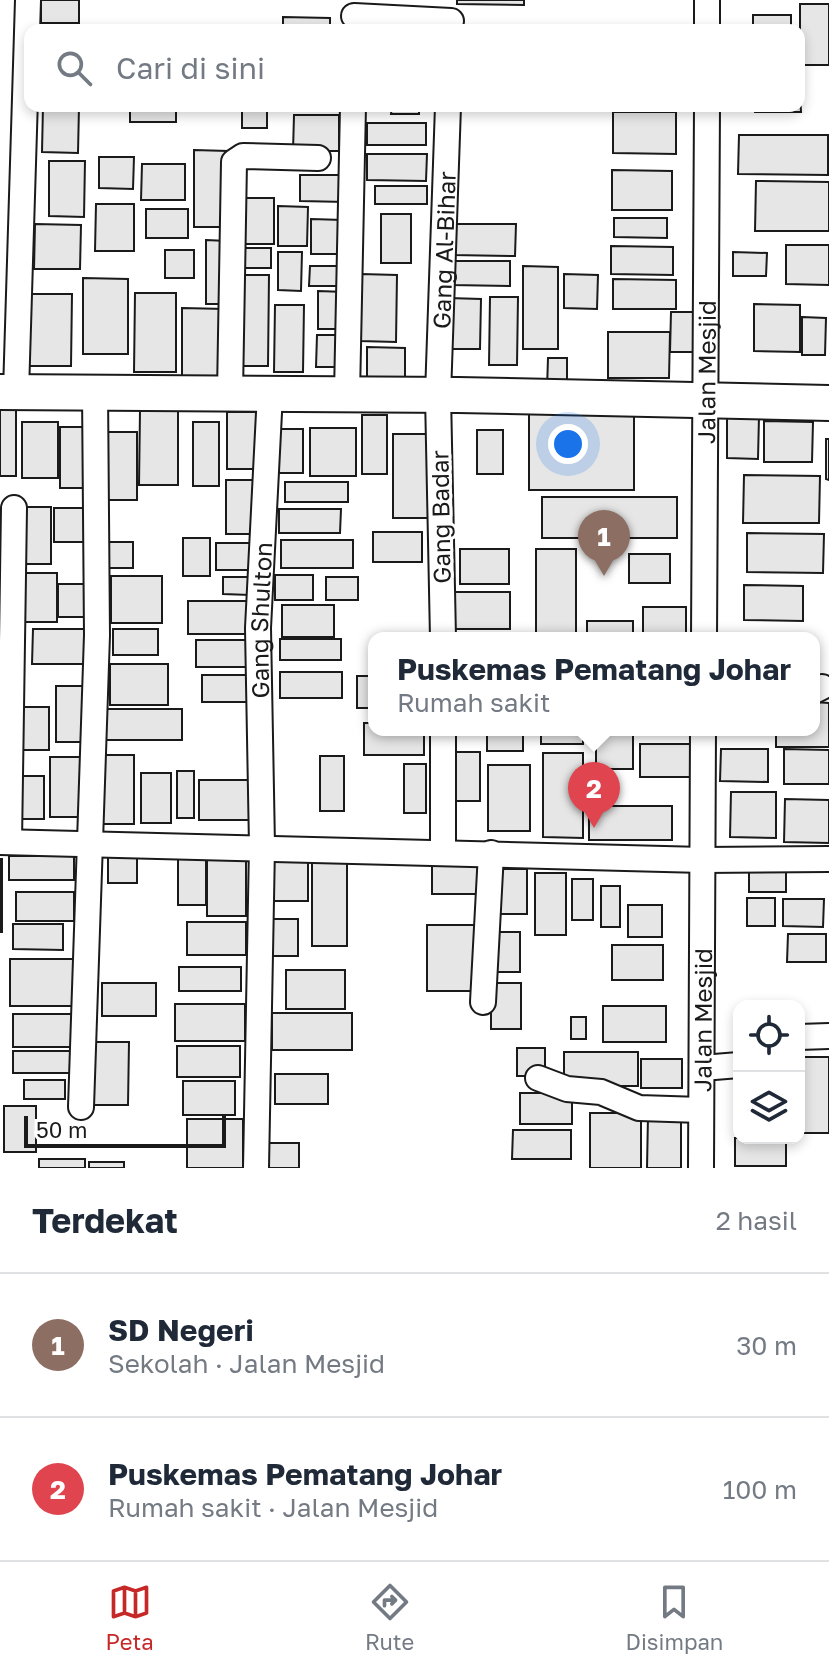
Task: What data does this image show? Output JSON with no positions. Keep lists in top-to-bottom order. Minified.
{"streets":{"street":["Gang Al-Bihar","Jalan Mesjid","Gang Badar","Gang Shulton"]},"crossings":[["Gang Al-Bihar","Gang Badar"]],"scale_bar":"50 m","page":{"search":"Cari di sini","pins":["1","2"],"popup":["Puskemas Pematang Johar","Rumah sakit"],"scale":"50 m","heading":["Terdekat","2 hasil"],"list":[{"mark":"1","name":"SD Negeri","note":"Sekolah · Jalan Mesjid","value":"30 m"},{"mark":"2","name":"Puskemas Pematang Johar","note":"Rumah sakit · Jalan Mesjid","value":"100 m"}],"nav":["Peta","Rute","Disimpan"]}}
